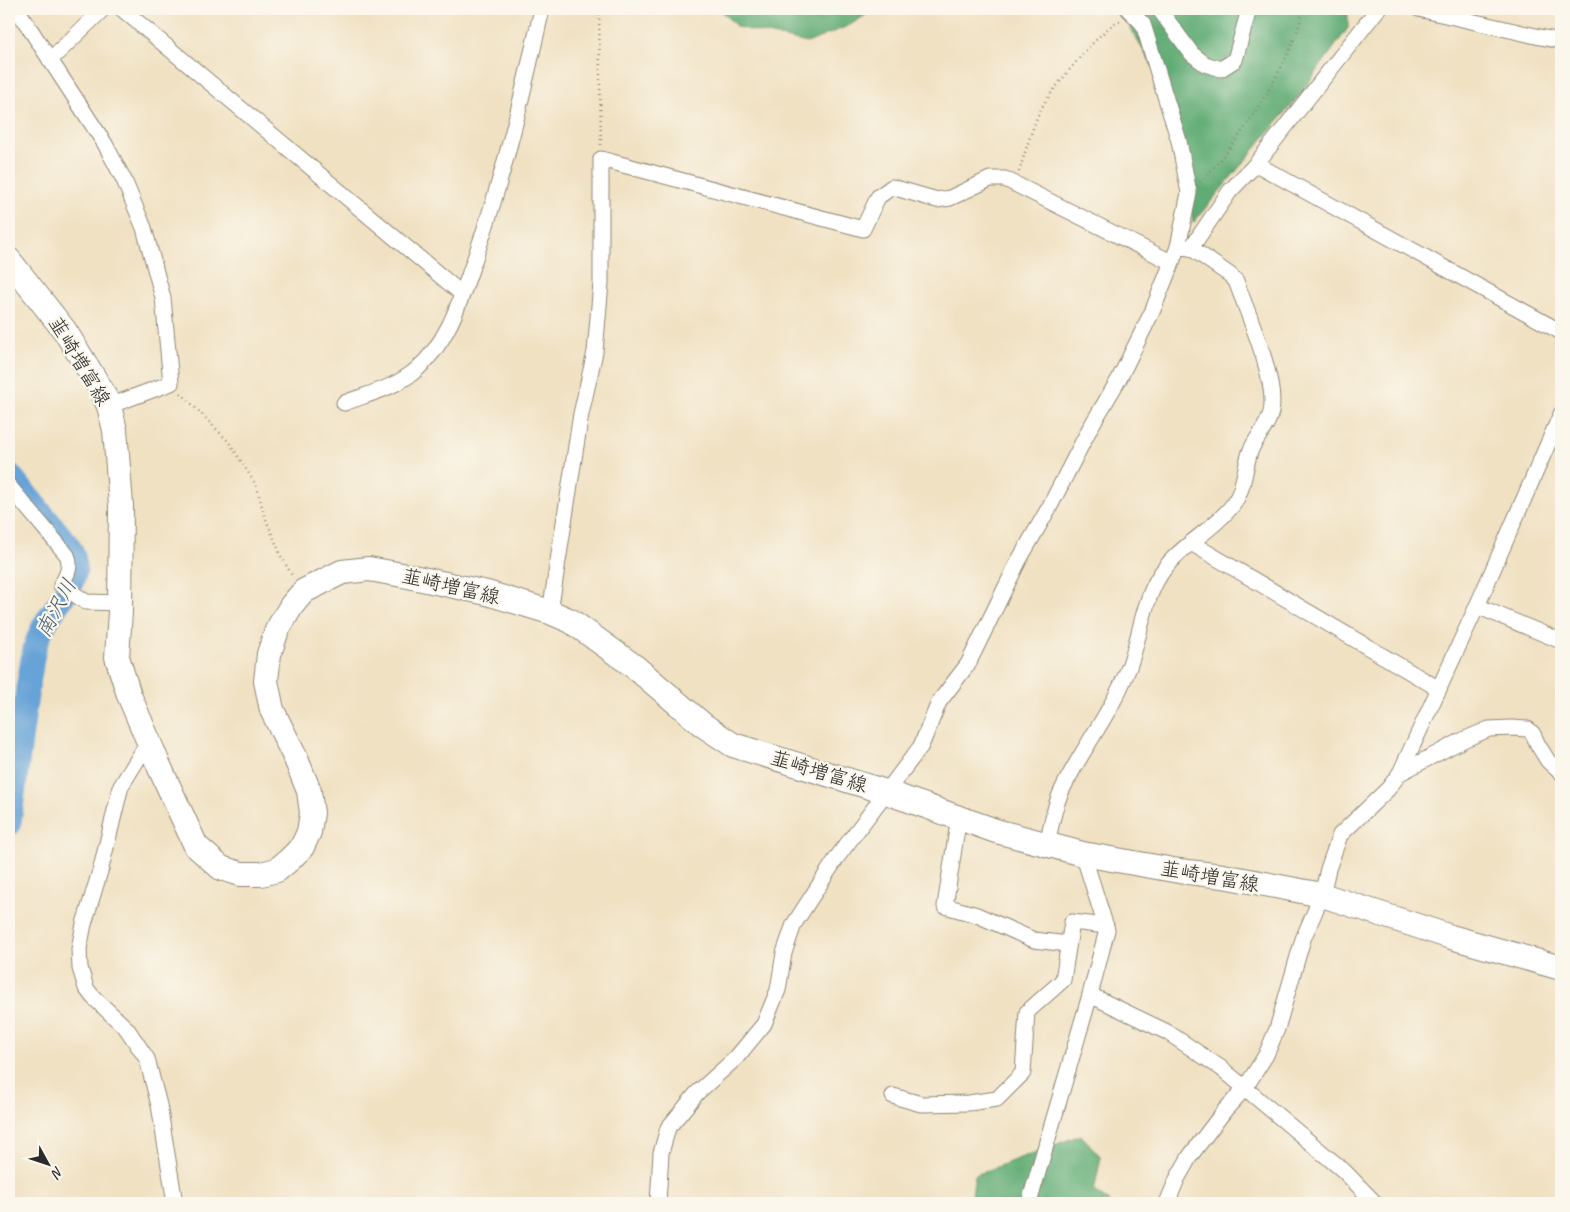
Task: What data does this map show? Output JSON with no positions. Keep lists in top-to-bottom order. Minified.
{"streets":{"main road":["韮崎増富線"]},"water":["南沢川"],"north":"bottom right"}
